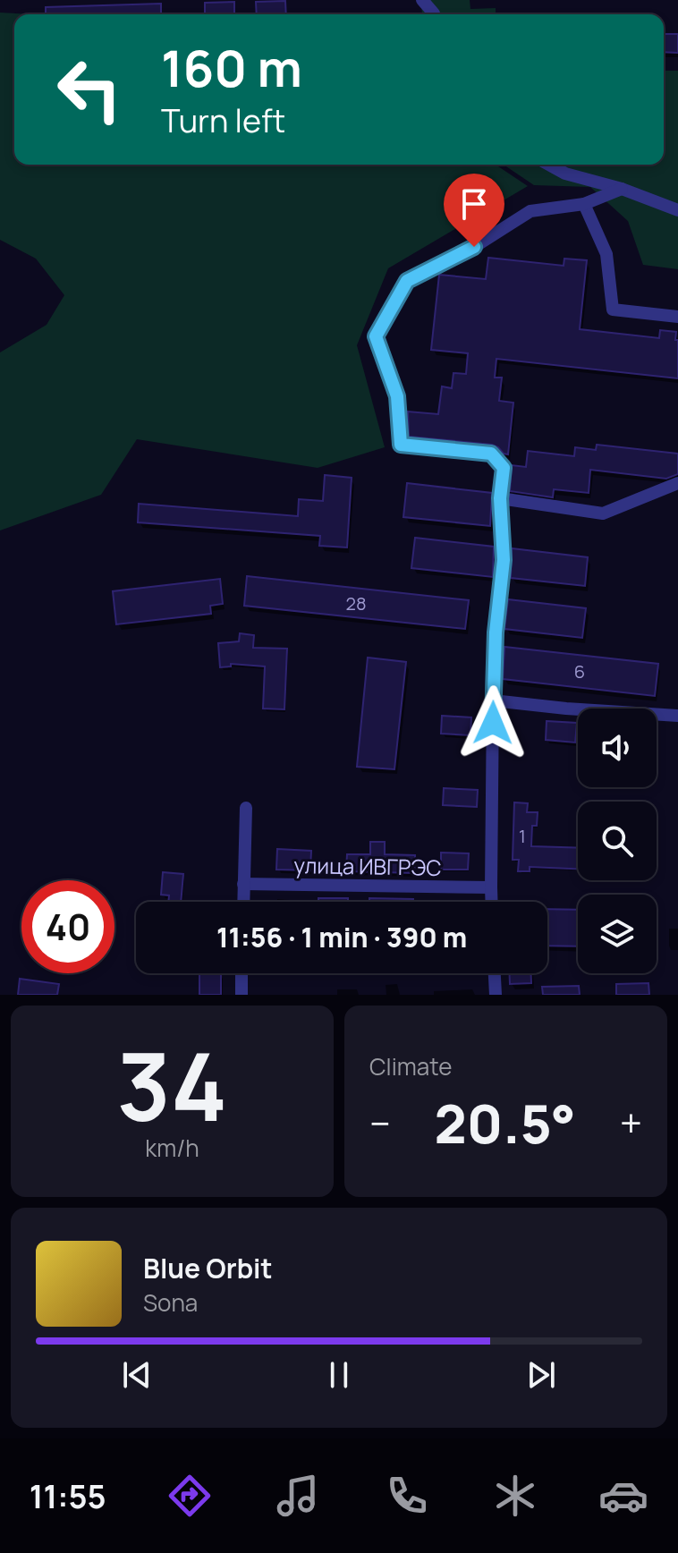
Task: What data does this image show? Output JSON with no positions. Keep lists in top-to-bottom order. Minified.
{"streets":{"street":["улица ИВГРЭС"]},"house_numbers":["28","6","1"],"page":{"turn":["160 m","Turn left"],"limit":"40","trip":"11:56 · 1 min · 390 m","tile":[["34","km/h"],"Climate"],"heat":["−","20.5°","+"],"song":["Blue Orbit","Sona"],"tabs":"11:55"}}
